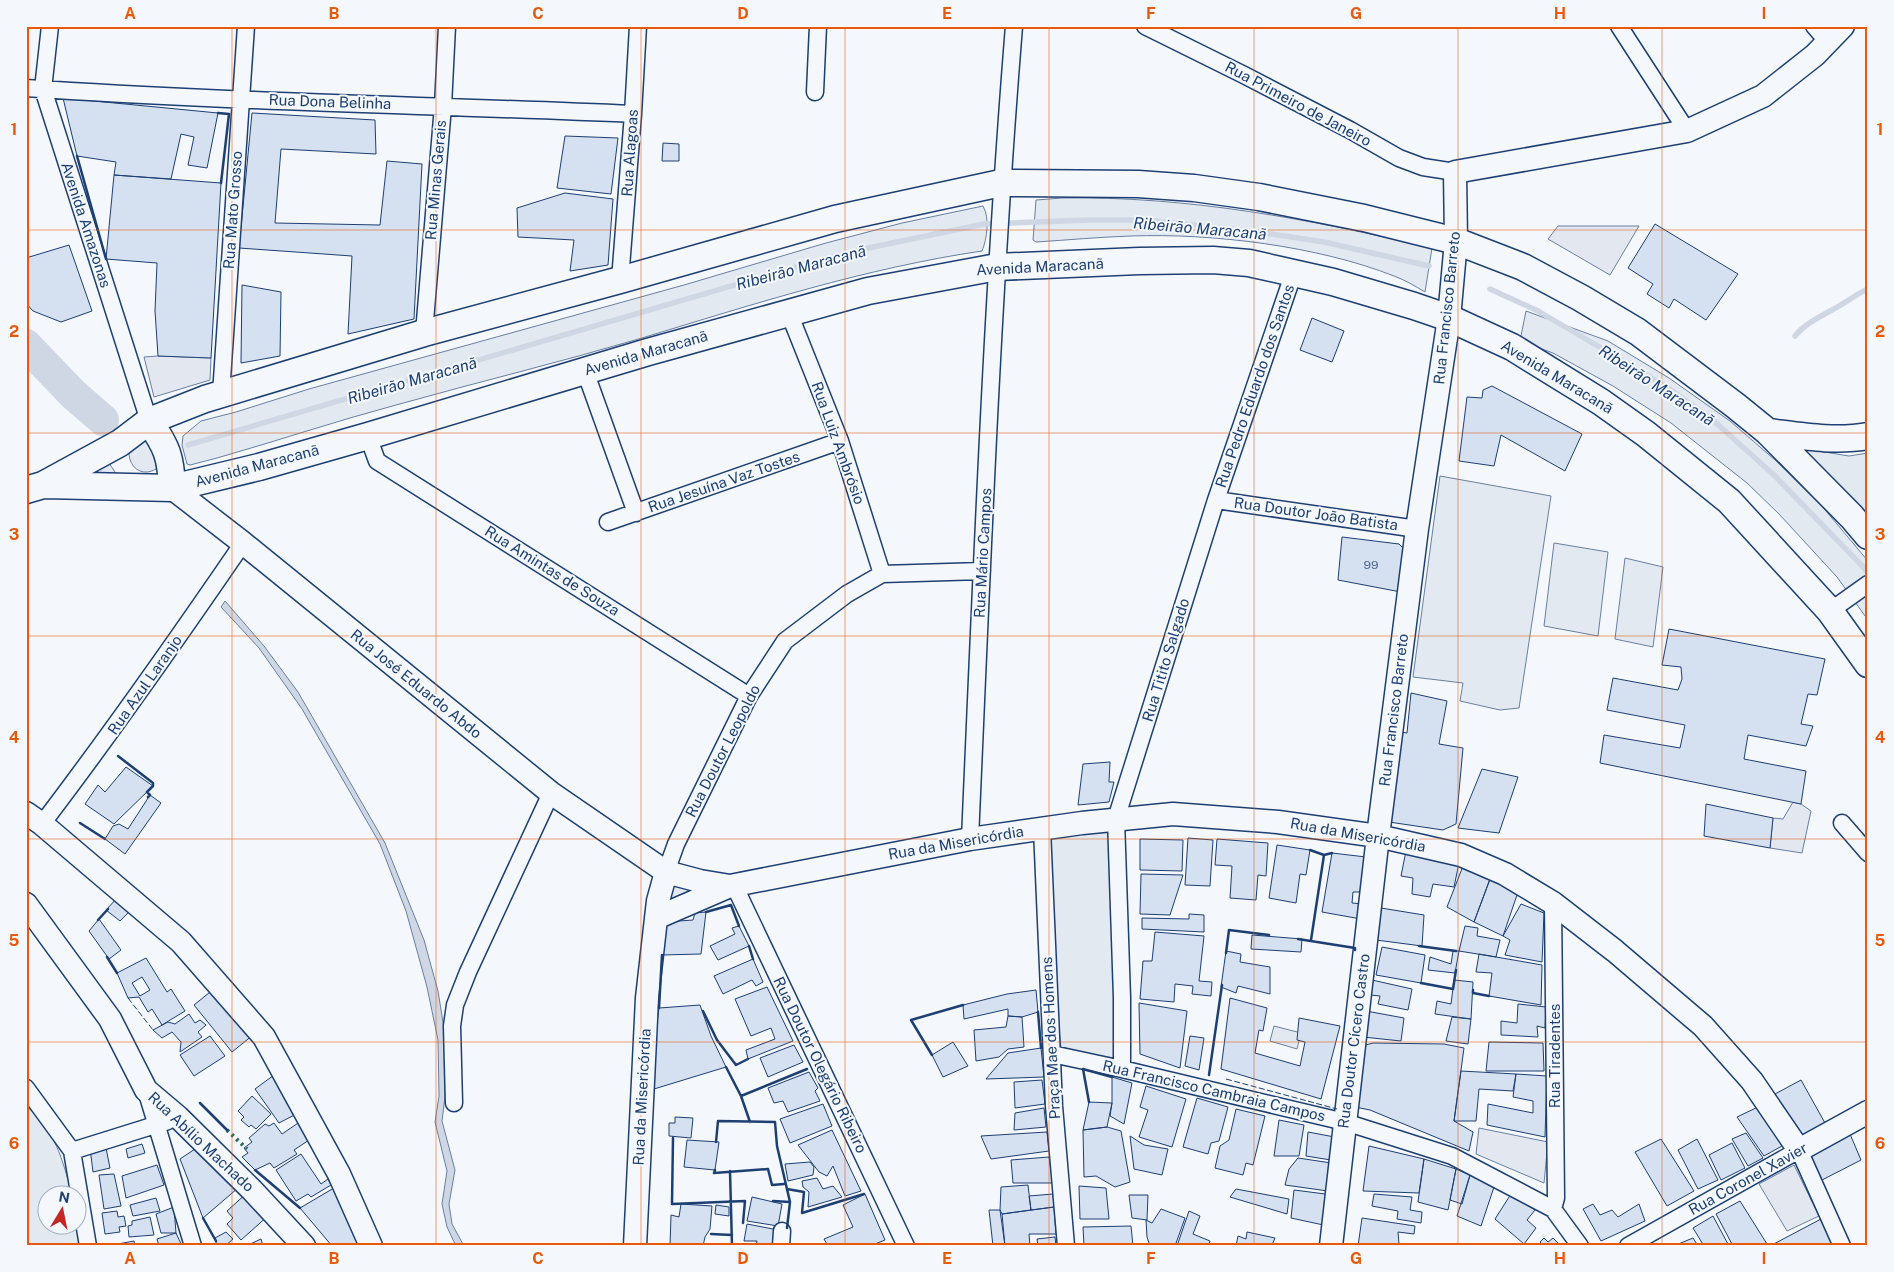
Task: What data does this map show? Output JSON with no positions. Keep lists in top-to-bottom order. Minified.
{"streets":{"main road":["Avenida Maracanã"],"street":["Rua Dona Belinha","Rua Primeiro de Janeiro","Rua Alagoas","Rua Minas Gerais","Rua Mato Grosso","Avenida Amazonas","Rua Francisco Barreto","Rua Pedro Eduardo dos Santos","Rua Luiz Ambrósio","Rua Jesuína Vaz Tostes","Rua Doutor João Batista","Rua Mário Campos","Rua Amintas de Souza","Rua Titito Salgado","Rua José Eduardo Abdo","Rua Azul Laranjo","Rua Doutor Leopoldo","Rua da Misericórdia","Praça Mae dos Homens","Rua Doutor Cícero Castro","Rua Tiradentes","Rua Doutor Olegário Ribeiro","Rua Francisco Cambraia Campos","Rua Abílio Machado","Rua Coronel Xavier"]},"crossings":[["Rua Dona Belinha","Rua Alagoas"],["Rua Dona Belinha","Rua Minas Gerais"],["Rua Dona Belinha","Rua Mato Grosso"],["Rua Dona Belinha","Avenida Amazonas"],["Rua Primeiro de Janeiro","Rua Francisco Barreto"],["Rua Alagoas","Avenida Maracanã"],["Rua Minas Gerais","Avenida Maracanã"],["Rua Mato Grosso","Avenida Maracanã"],["Avenida Amazonas","Avenida Maracanã"],["Avenida Maracanã","Rua Francisco Barreto"],["Avenida Maracanã","Rua Pedro Eduardo dos Santos"],["Avenida Maracanã","Rua Luiz Ambrósio"],["Avenida Maracanã","Rua Mário Campos"],["Avenida Maracanã","Rua Amintas de Souza"],["Avenida Maracanã","Rua José Eduardo Abdo"],["Rua Francisco Barreto","Rua Doutor João Batista"],["Rua Francisco Barreto","Rua da Misericórdia"],["Rua Francisco Barreto","Rua Doutor Cícero Castro"],["Rua Pedro Eduardo dos Santos","Rua Doutor João Batista"],["Rua Pedro Eduardo dos Santos","Rua Titito Salgado"],["Rua Luiz Ambrósio","Rua Jesuína Vaz Tostes"],["Rua Luiz Ambrósio","Rua Doutor Leopoldo"],["Rua Doutor João Batista","Rua Titito Salgado"],["Rua Mário Campos","Rua Doutor Leopoldo"],["Rua Mário Campos","Rua da Misericórdia"],["Rua Amintas de Souza","Rua Doutor Leopoldo"],["Rua Titito Salgado","Rua da Misericórdia"],["Rua José Eduardo Abdo","Rua Azul Laranjo"],["Rua José Eduardo Abdo","Rua Doutor Leopoldo"],["Rua José Eduardo Abdo","Rua da Misericórdia"],["Rua Doutor Leopoldo","Rua da Misericórdia"],["Rua da Misericórdia","Praça Mae dos Homens"],["Rua da Misericórdia","Rua Doutor Cícero Castro"],["Rua da Misericórdia","Rua Tiradentes"],["Rua da Misericórdia","Rua Doutor Olegário Ribeiro"],["Rua da Misericórdia","Rua Coronel Xavier"],["Praça Mae dos Homens","Rua Francisco Cambraia Campos"],["Rua Doutor Cícero Castro","Rua Francisco Cambraia Campos"],["Rua Tiradentes","Rua Francisco Cambraia Campos"]],"water":["Ribeirão Maracanã"],"house_numbers":["99"],"north":"top","grid":{"columns":["A","B","C","D","E","F","G","H","I"],"rows":["1","2","3","4","5","6"]}}
